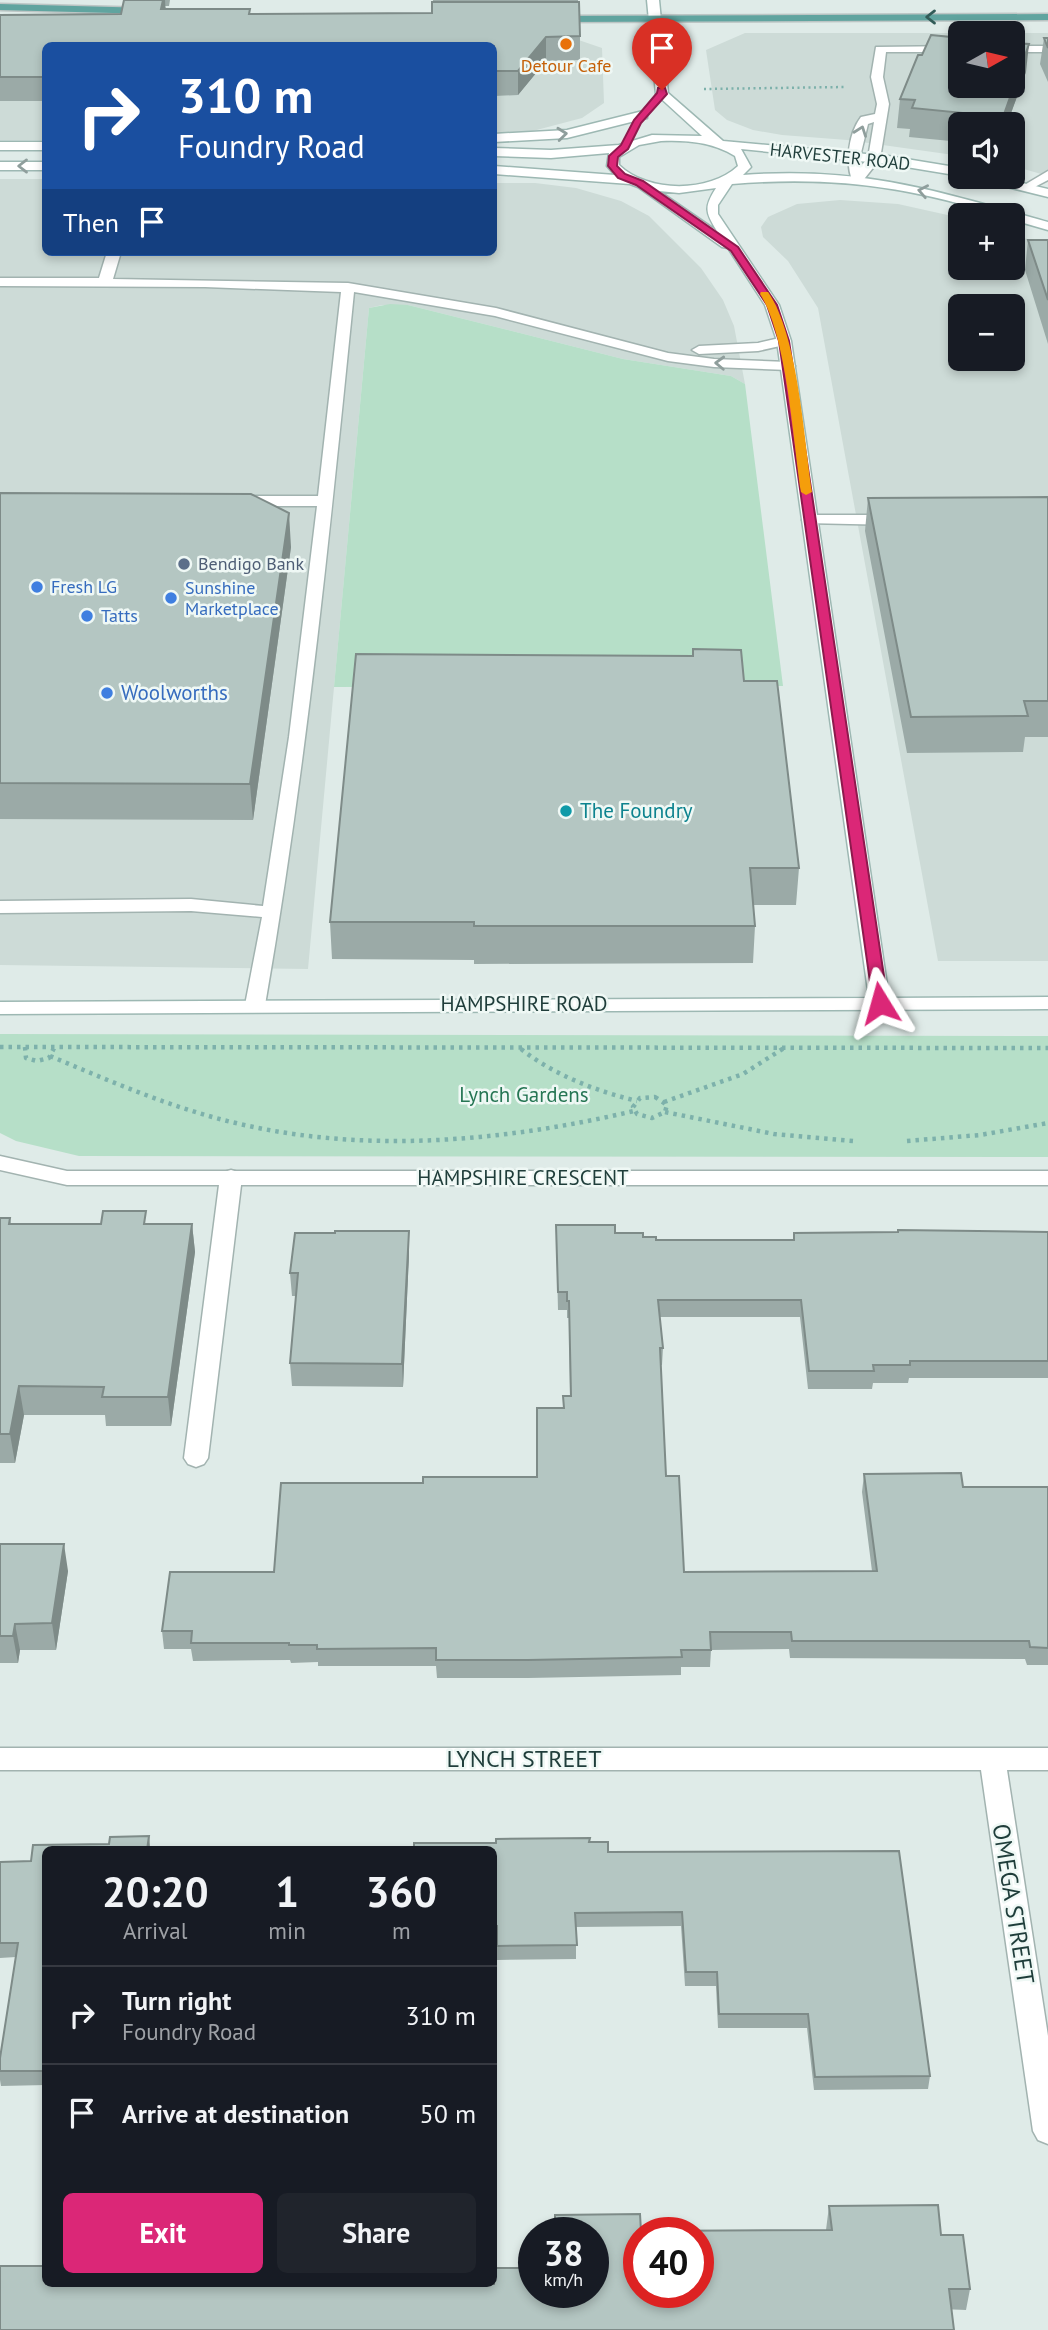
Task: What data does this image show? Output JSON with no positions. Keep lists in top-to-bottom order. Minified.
{"streets":{"street":["HARVESTER ROAD","HAMPSHIRE ROAD","HAMPSHIRE CRESCENT","LYNCH STREET","OMEGA STREET"]},"crossings":[["LYNCH STREET","OMEGA STREET"]],"parks":["Lynch Gardens"],"places":["Detour Cafe","Bendigo Bank","Fresh LG","Sunshine Marketplace","Tatts","Woolworths","The Foundry"],"north":"right","page":{"map_buttons":["+","−"],"turn":["310 m","Foundry Road"],"then":"Then","eta":["20:20","Arrival","1","min","360","m"],"list":[{"name":"Turn right","note":"Foundry Road","value":"310 m"},{"name":"Arrive at destination","value":"50 m"}],"buttons":["Exit","Share"],"speed":"38 km/h","limit":"40"}}
